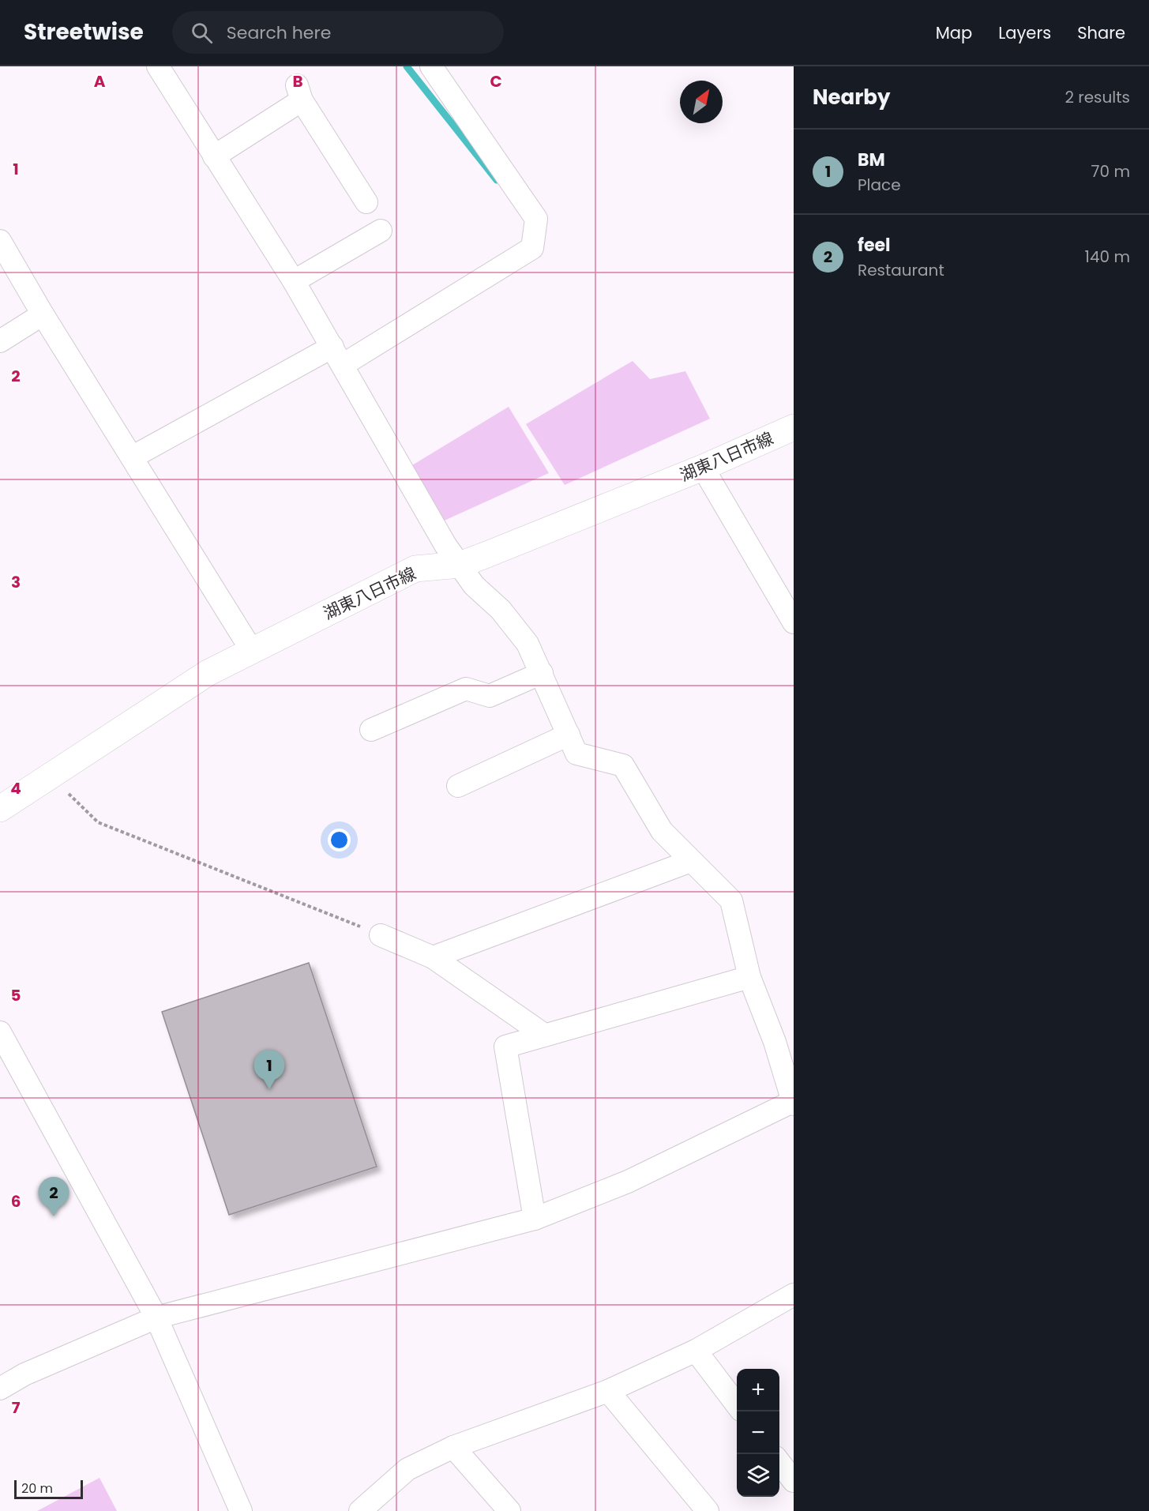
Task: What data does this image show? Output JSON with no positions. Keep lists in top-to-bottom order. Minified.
{"streets":{"main road":["湖東八日市線"]},"scale_bar":"20 m","north":"top right","page":{"header":"Streetwise","search":"Search here","nav":["Map","Layers","Share"],"heading":["Nearby","2 results"],"list":[{"mark":"1","name":"BM","note":"Place","value":"70 m"},{"mark":"2","name":"feel","note":"Restaurant","value":"140 m"}],"pins":["1","2"],"map_buttons":["+","−"],"scale":"20 m"},"grid":{"columns":["A","B","C"],"rows":["1","2","3","4","5","6","7"]}}
